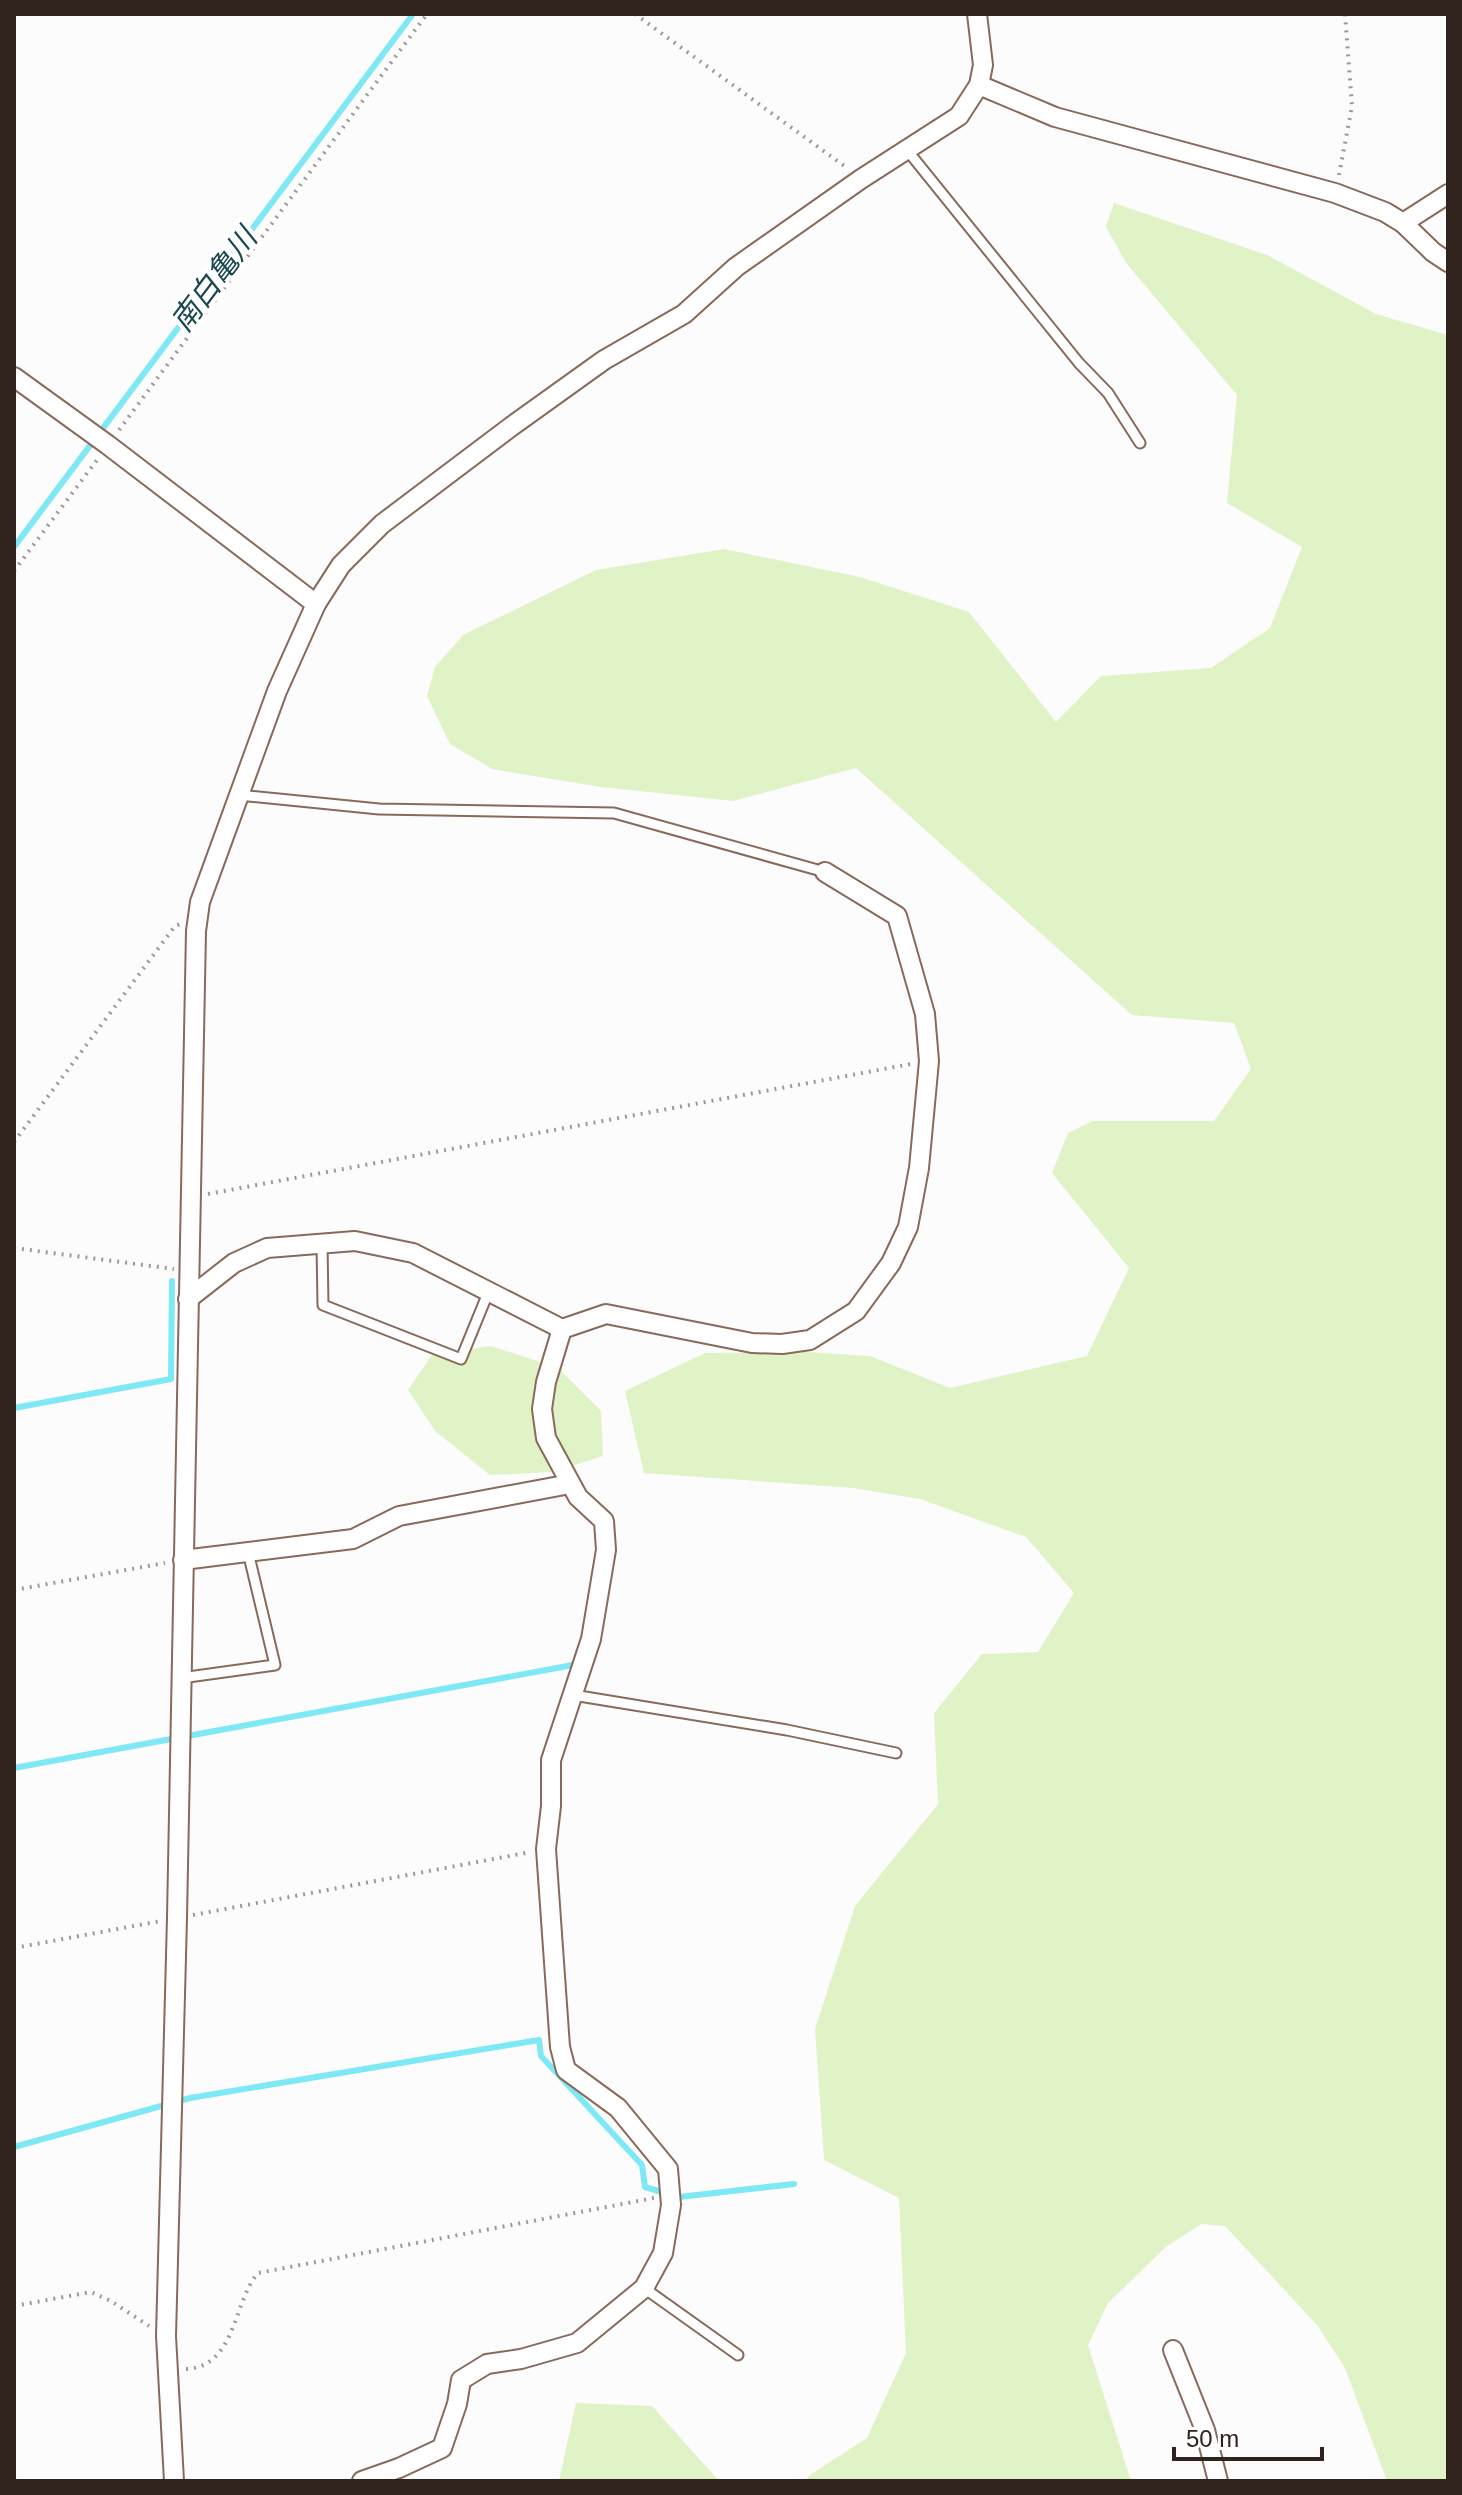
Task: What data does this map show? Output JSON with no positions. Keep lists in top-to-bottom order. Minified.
{"water":["南白亀川"],"scale_bar":"50 m"}
